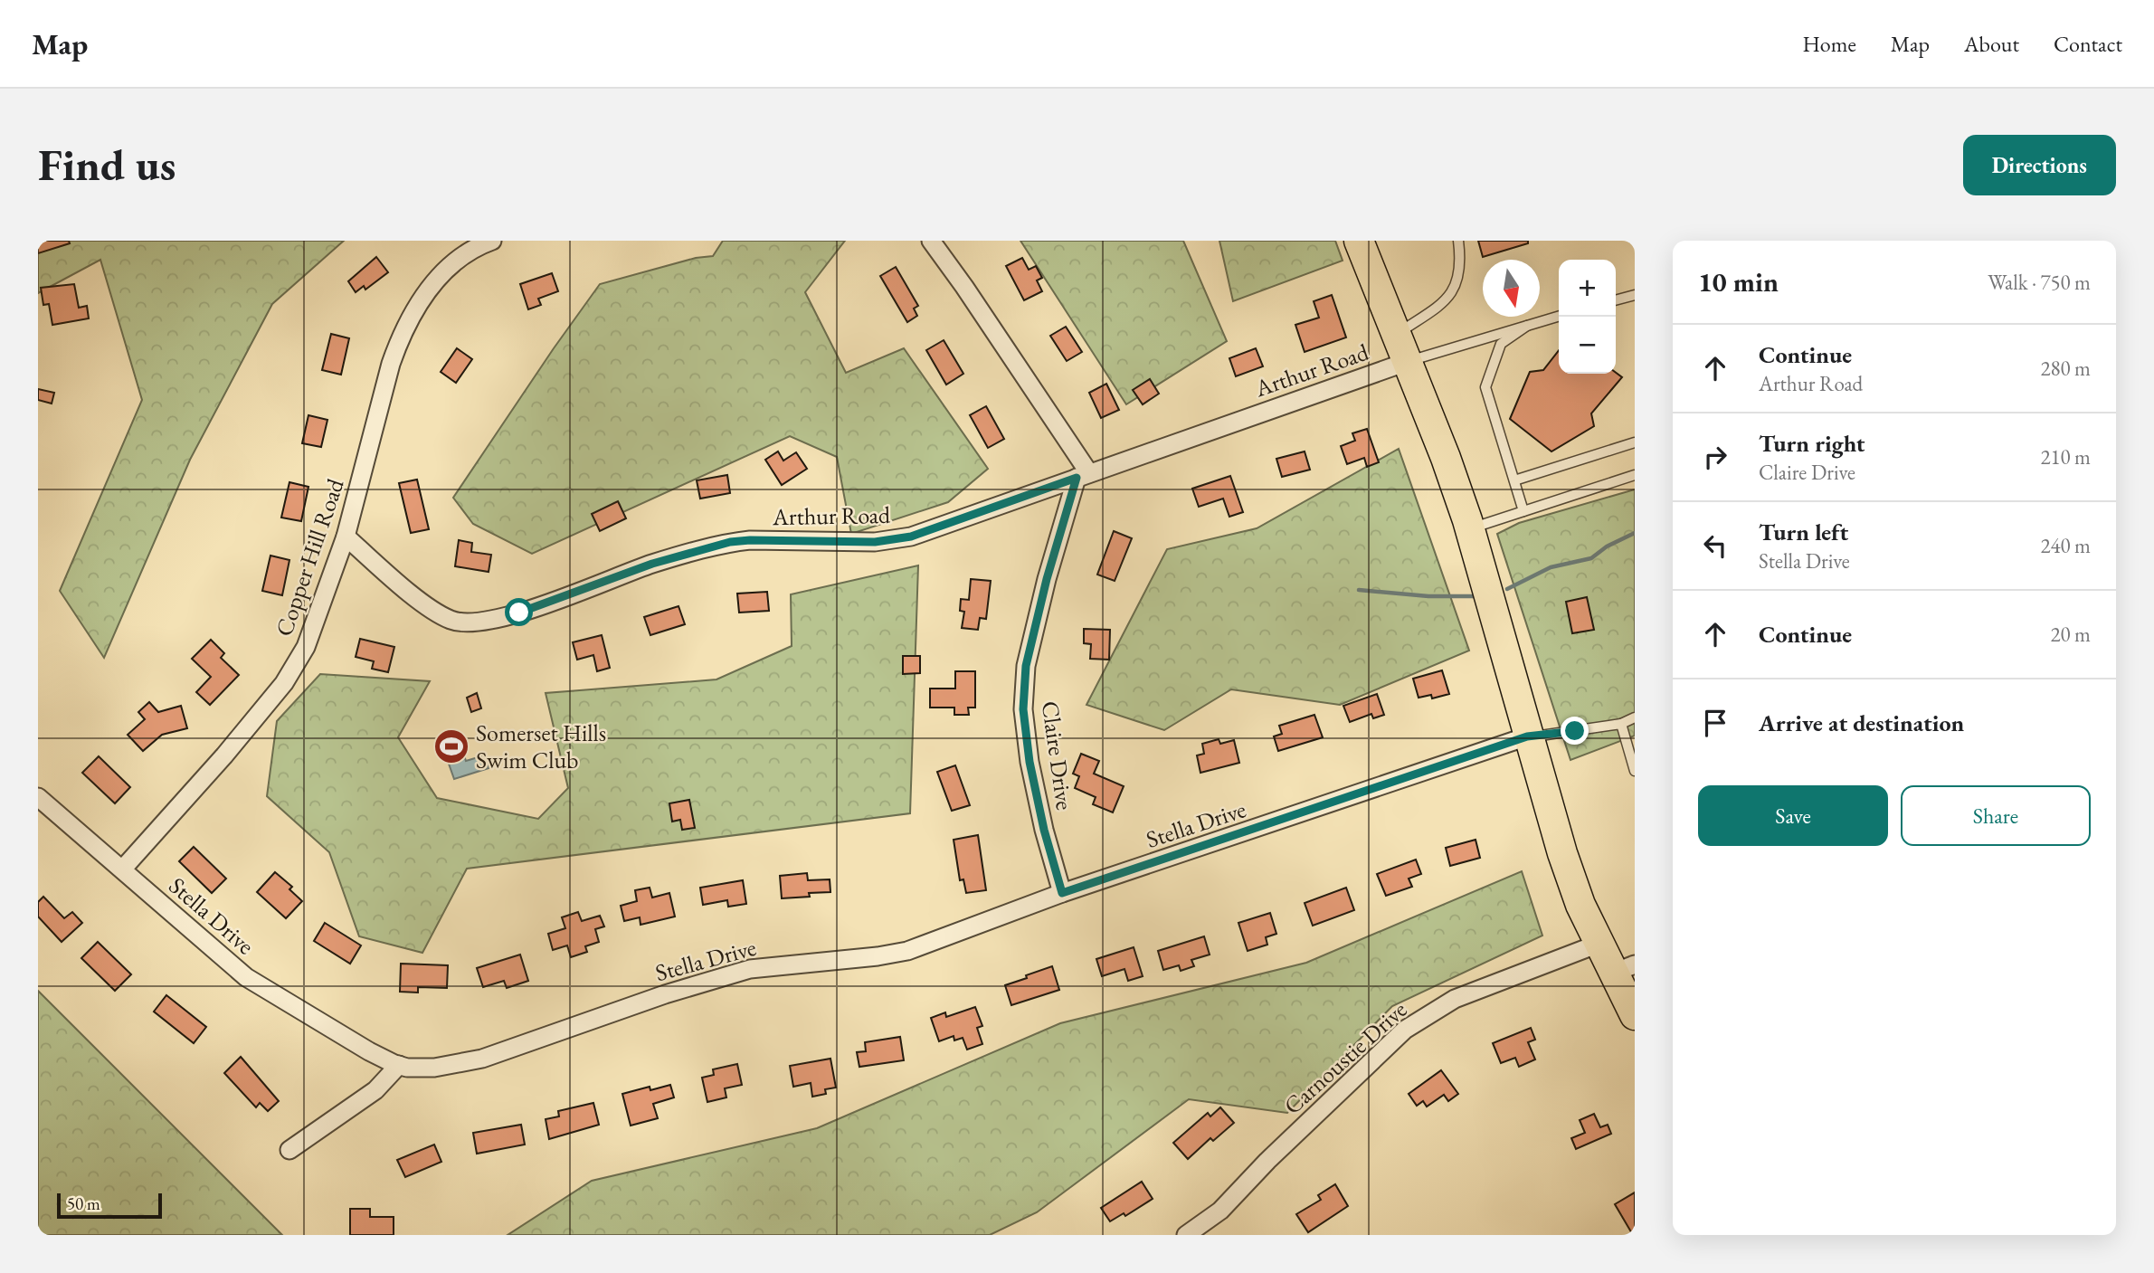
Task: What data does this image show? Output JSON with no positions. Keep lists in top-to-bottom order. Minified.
{"streets":{"street":["Arthur Road","Copper Hill Road","Claire Drive","Stella Drive","Carnoustie Drive"]},"crossings":[["Arthur Road","Copper Hill Road"],["Arthur Road","Claire Drive"],["Copper Hill Road","Stella Drive"],["Claire Drive","Stella Drive"]],"places":{"sports":["Somerset Hills Swim Club"]},"scale_bar":"50 m","north":"bottom","page":{"header":"Map","nav":["Home","Map","About","Contact"],"buttons":["Directions",["Save","Share"]],"title":"Find us","heading":["10 min","Walk · 750 m"],"map_buttons":["+","−"],"list":[["Continue","Arthur Road","280 m"],["Turn right","Claire Drive","210 m"],["Turn left","Stella Drive","240 m"],["Continue","20 m"],"Arrive at destination"],"scale":"50 m"}}
